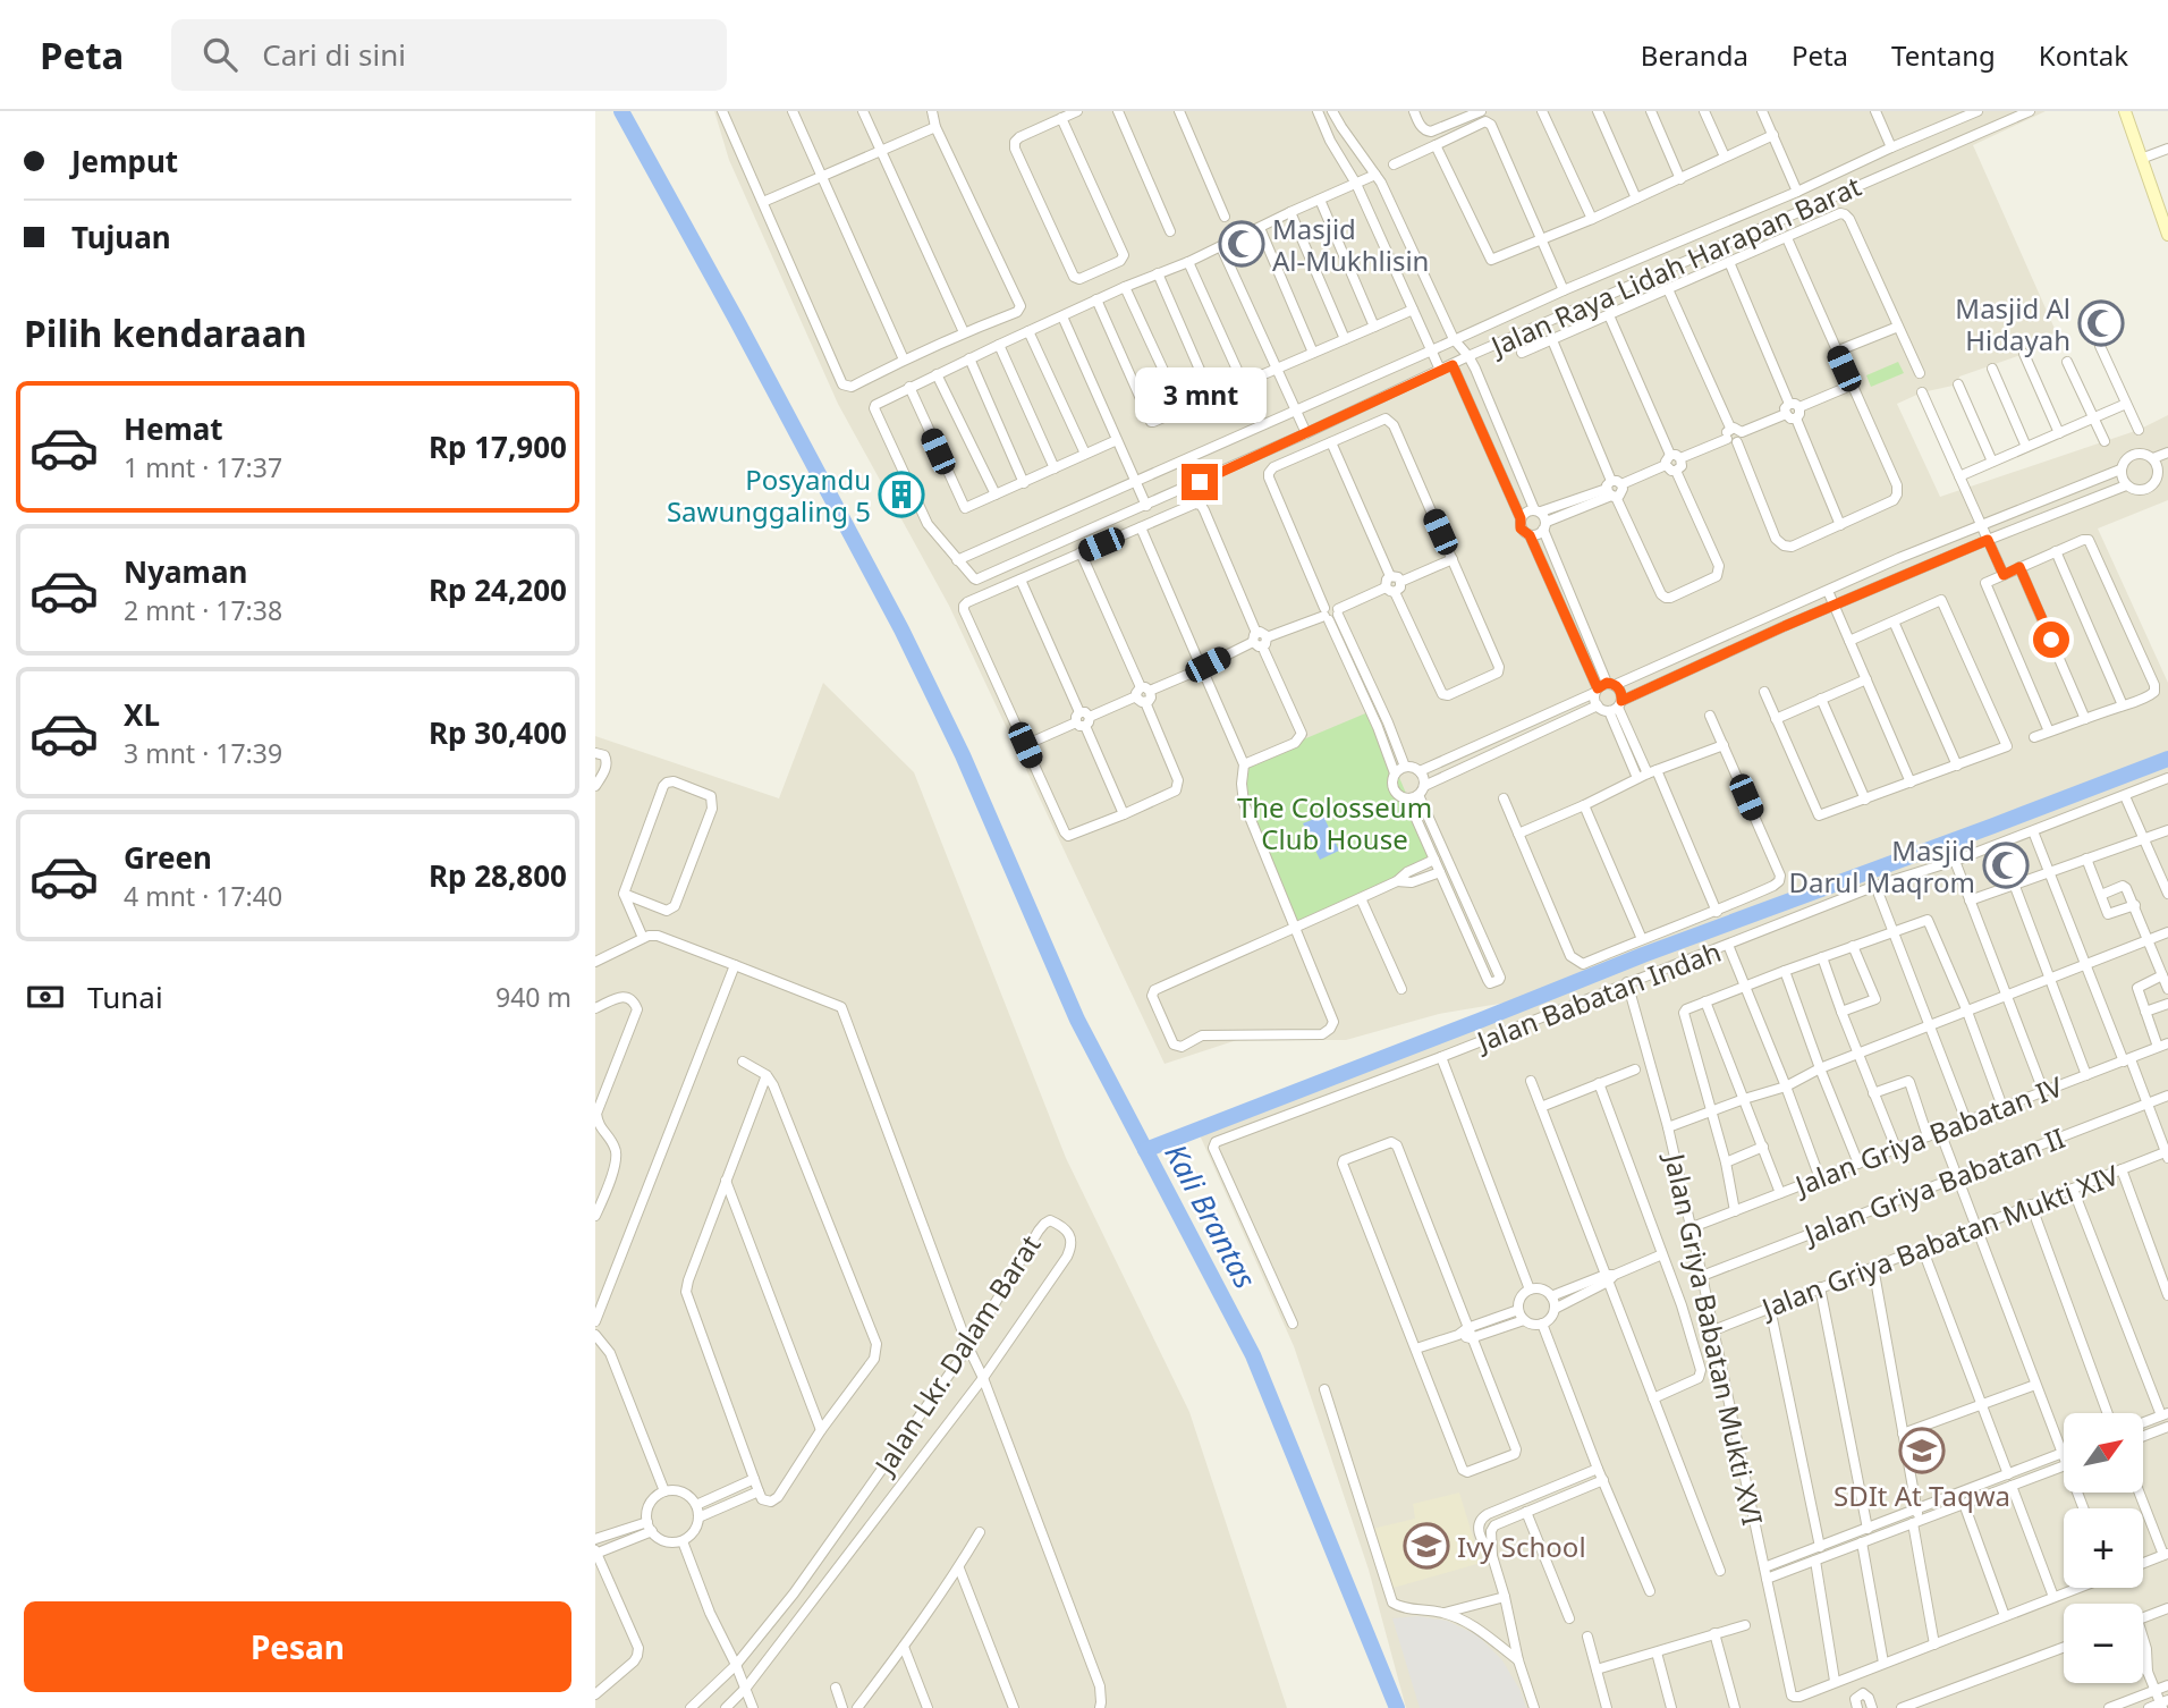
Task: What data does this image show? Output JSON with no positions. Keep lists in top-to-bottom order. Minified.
{"streets":{"street":["Jalan Raya Lidah Harapan Barat","Jalan Babatan Indah","Jalan Griya Babatan IV","Jalan Griya Babatan II","Jalan Griya Babatan Mukti XIV","Jalan Griya Babatan Mukti XVI","Jalan Lkr. Dalam Barat"]},"crossings":[["Jalan Babatan Indah","Jalan Griya Babatan Mukti XVI"],["Jalan Griya Babatan IV","Jalan Griya Babatan Mukti XVI"],["Jalan Griya Babatan II","Jalan Griya Babatan Mukti XVI"],["Jalan Griya Babatan Mukti XIV","Jalan Griya Babatan Mukti XVI"]],"water":["Kali Brantas"],"parks":["The Colosseum Club House"],"places":{"mosque":["Masjid Al-Mukhlisin","Masjid Al Hidayah","Masjid Darul Maqrom"],"building":["Posyandu Sawunggaling 5"],"school or university":["SDIt At Taqwa","Ivy School"]},"north":"top right","page":{"header":"Peta","search":"Cari di sini","nav":["Beranda","Peta","Tentang","Kontak"],"banner":["Jemput","Tujuan"],"heading":"Pilih kendaraan","bubble":"3 mnt","list":[{"name":"Hemat","note":"1 mnt · 17:37","value":"Rp 17,900"},{"name":"Nyaman","note":"2 mnt · 17:38","value":"Rp 24,200"},{"name":"XL","note":"3 mnt · 17:39","value":"Rp 30,400"},{"name":"Green","note":"4 mnt · 17:40","value":"Rp 28,800"}],"pay":["Tunai","940 m"],"map_buttons":["+","−"],"buttons":"Pesan"}}
